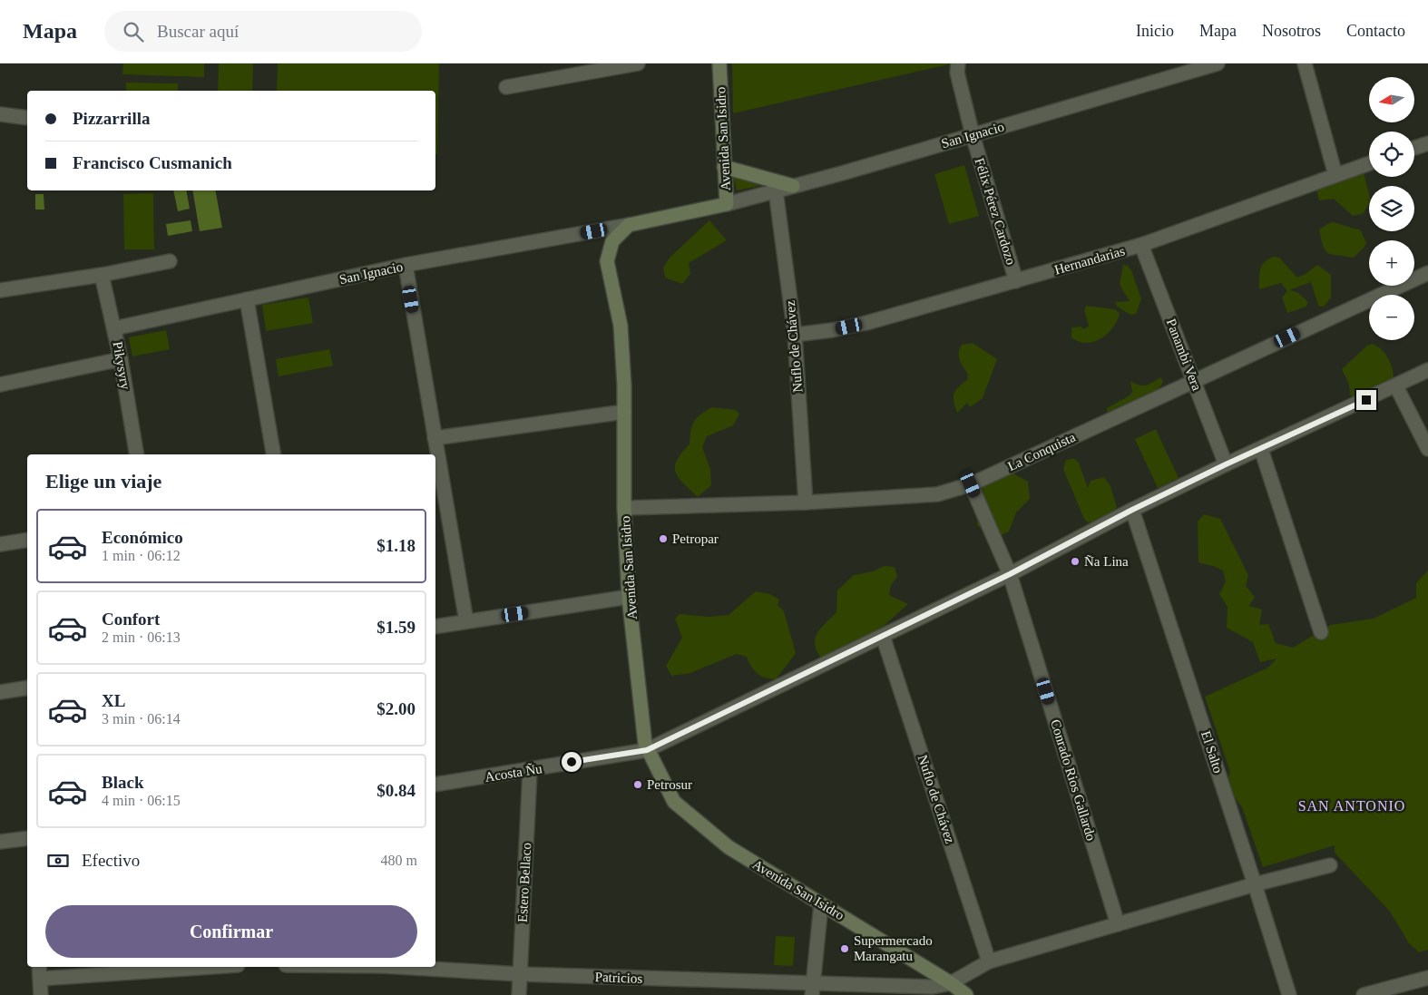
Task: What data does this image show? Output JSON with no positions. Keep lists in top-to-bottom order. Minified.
{"streets":{"main road":["Avenida San Isidro"],"street":["San Ignacio","Félix Pérez Cardozo","Hernandarias","Nuflo de Chávez","Panambi Vera","Pikysyry","La Conquista","El Salto","Acosta Ñu","Conrado Rios Gallardo","Estero Bellaco","Patricios"]},"crossings":[["San Ignacio","Avenida San Isidro"],["San Ignacio","Félix Pérez Cardozo"],["San Ignacio","Nuflo de Chávez"],["San Ignacio","Pikysyry"],["Avenida San Isidro","La Conquista"],["Avenida San Isidro","Acosta Ñu"],["Avenida San Isidro","Patricios"],["Félix Pérez Cardozo","Hernandarias"],["Hernandarias","Nuflo de Chávez"],["Hernandarias","Panambi Vera"],["Nuflo de Chávez","La Conquista"],["Nuflo de Chávez","Acosta Ñu"],["Panambi Vera","La Conquista"],["Panambi Vera","Acosta Ñu"],["La Conquista","Conrado Rios Gallardo"],["El Salto","Acosta Ñu"],["Acosta Ñu","Conrado Rios Gallardo"],["Acosta Ñu","Estero Bellaco"],["Estero Bellaco","Patricios"]],"districts":["SAN ANTONIO"],"places":["Petropar","Ña Lina","Petrosur","Supermercado Marangatu"],"north":"left","page":{"header":"Mapa","search":"Buscar aquí","nav":["Inicio","Mapa","Nosotros","Contacto"],"map_buttons":["+","−"],"banner":["Pizzarrilla","Francisco Cusmanich"],"heading":"Elige un viaje","list":[{"name":"Económico","note":"1 min · 06:12","value":"$1.18"},{"name":"Confort","note":"2 min · 06:13","value":"$1.59"},{"name":"XL","note":"3 min · 06:14","value":"$2.00"},{"name":"Black","note":"4 min · 06:15","value":"$0.84"}],"pay":["Efectivo","480 m"],"buttons":"Confirmar"}}
